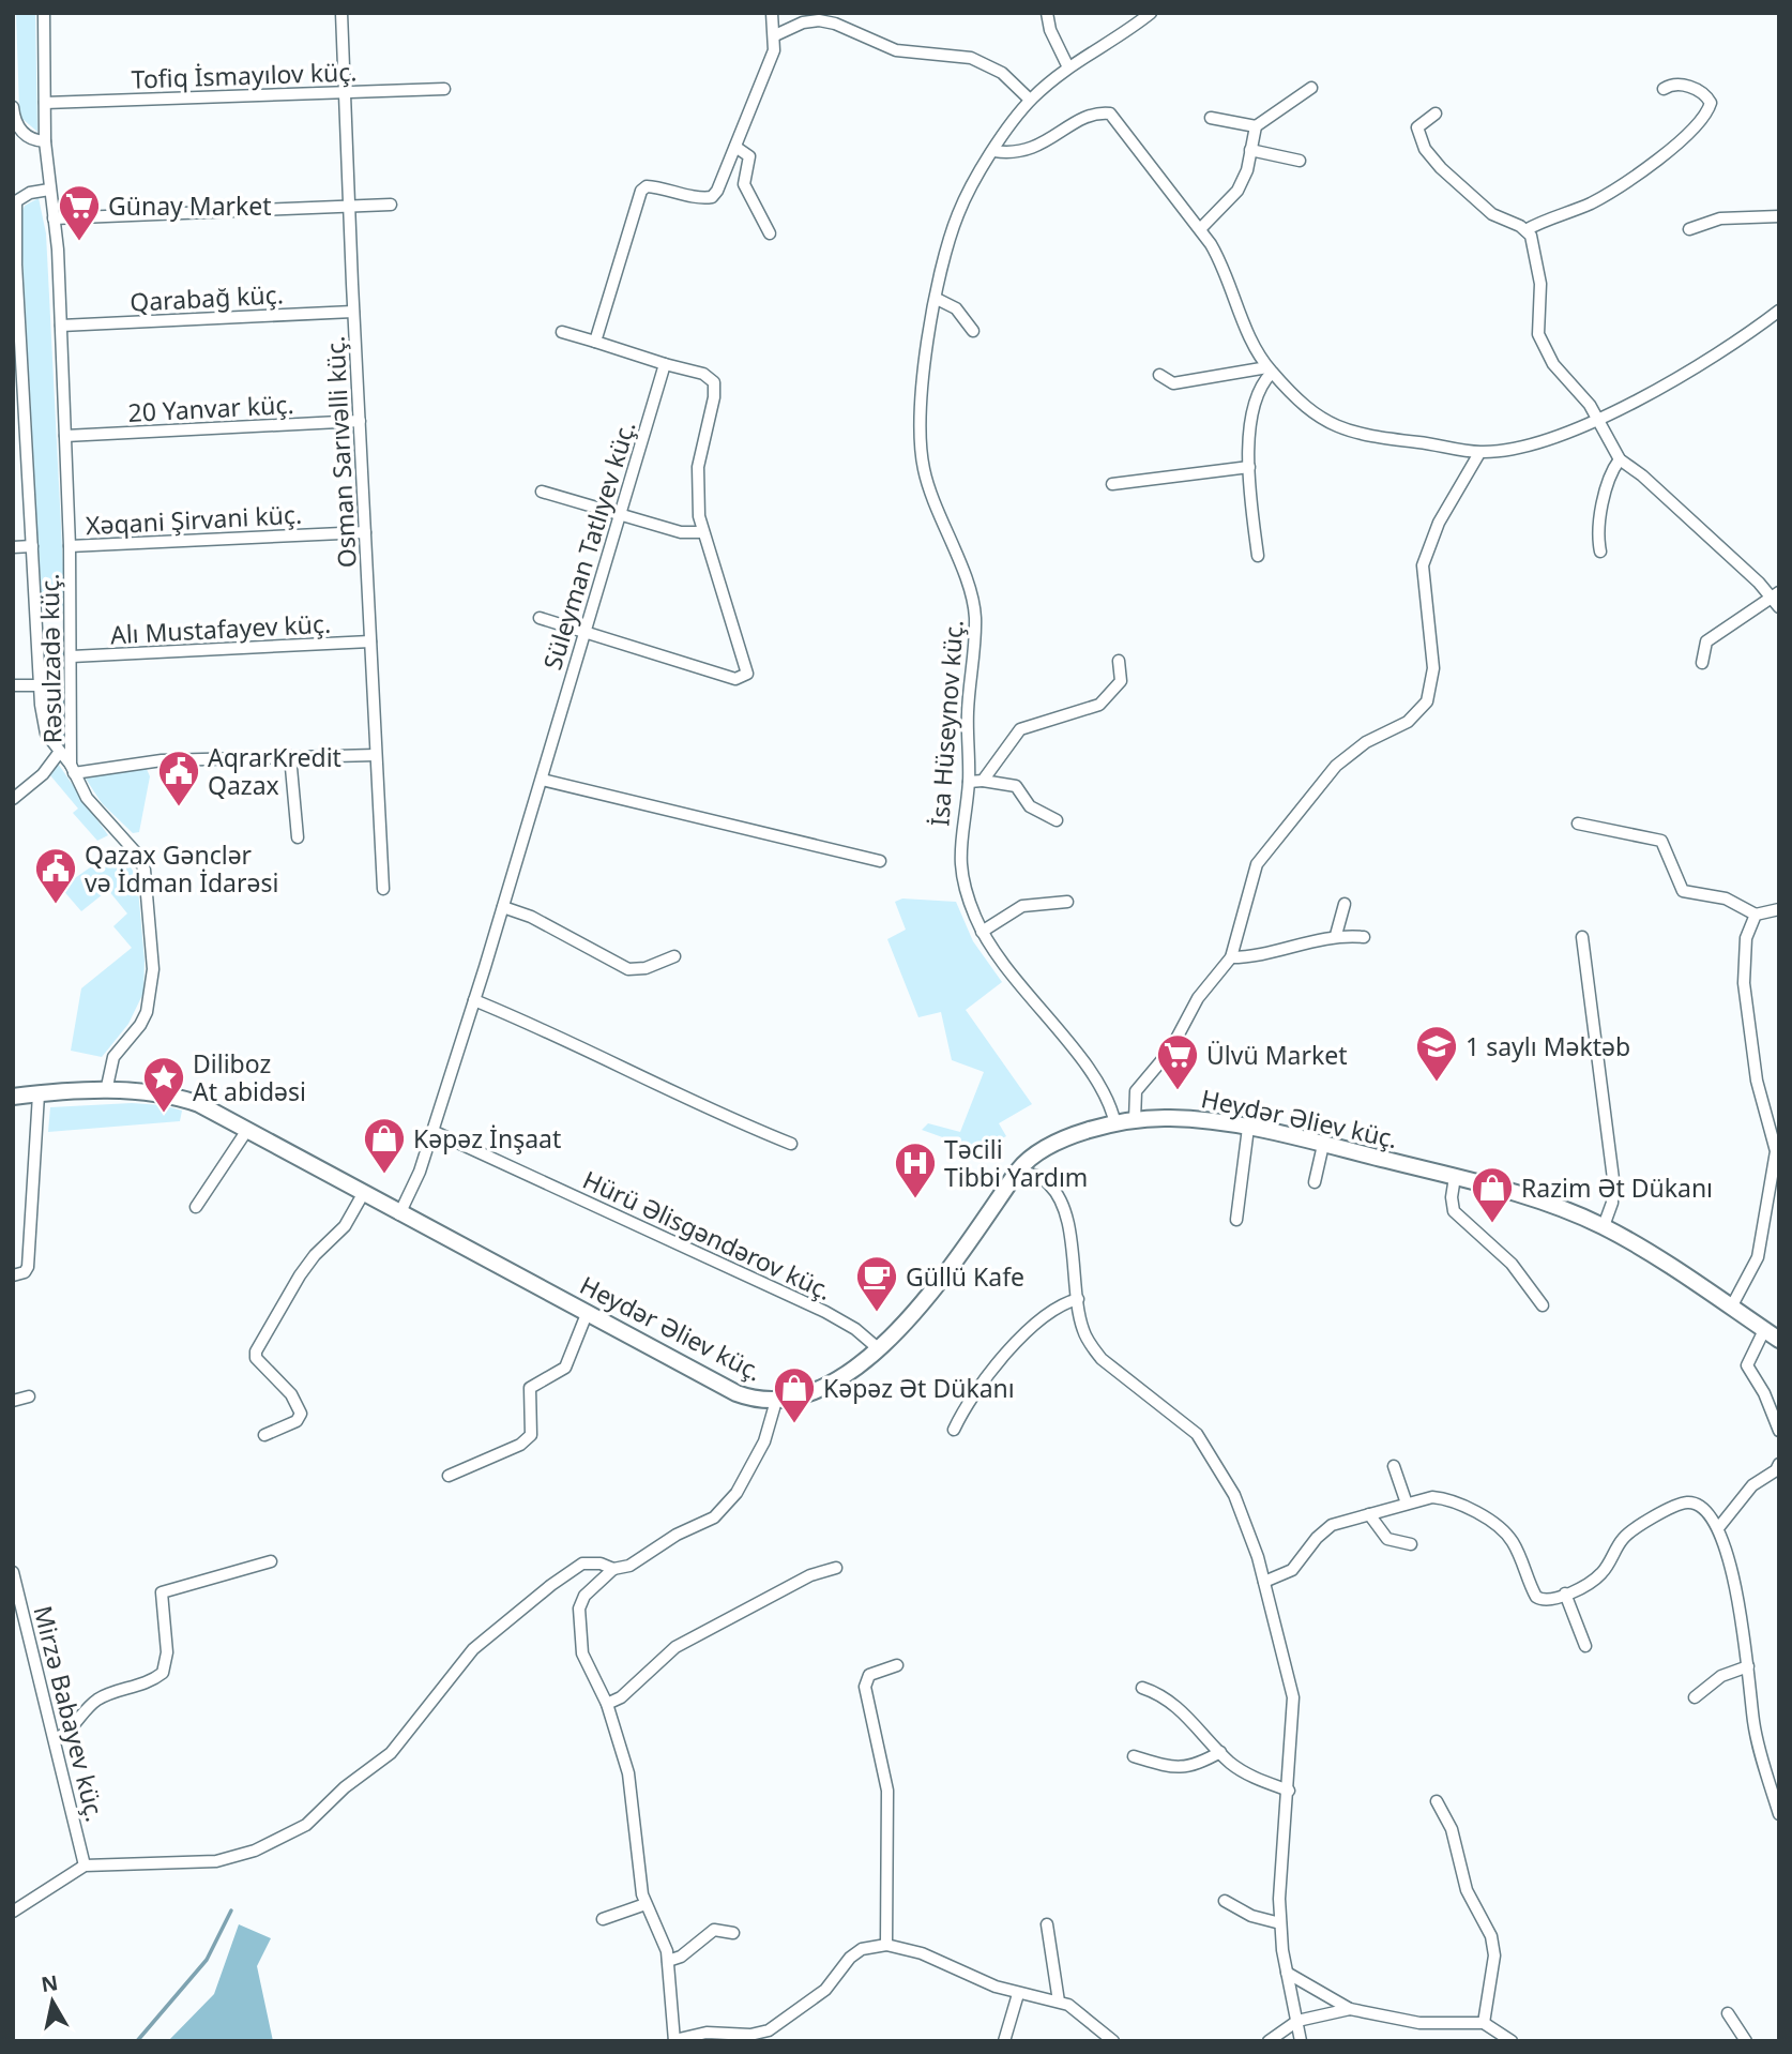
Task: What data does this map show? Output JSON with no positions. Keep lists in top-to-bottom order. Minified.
{"streets":{"main road":["Heydər Əliev küç."],"street":["Tofiq İsmayılov küç.","Qarabağ küç.","20 Yanvar küç.","Osman Sarıvəlli küç.","Xəqani Şirvani küç.","Süleyman Tatlıyev küç.","Alı Mustafayev küç.","Rəsulzadə küç.","İsa Hüseynov küç.","Hürü Əlisgəndərov küç.","Mirzə Babayev küç."]},"crossings":[["Tofiq İsmayılov küç.","Osman Sarıvəlli küç."],["Qarabağ küç.","Osman Sarıvəlli küç."],["Qarabağ küç.","Rəsulzadə küç."],["20 Yanvar küç.","Osman Sarıvəlli küç."],["20 Yanvar küç.","Rəsulzadə küç."],["Osman Sarıvəlli küç.","Xəqani Şirvani küç."],["Osman Sarıvəlli küç.","Alı Mustafayev küç."],["Xəqani Şirvani küç.","Rəsulzadə küç."],["Süleyman Tatlıyev küç.","Heydər Əliev küç."],["Süleyman Tatlıyev küç.","Hürü Əlisgəndərov küç."],["Alı Mustafayev küç.","Rəsulzadə küç."],["Rəsulzadə küç.","Heydər Əliev küç."],["İsa Hüseynov küç.","Heydər Əliev küç."],["Heydər Əliev küç.","Hürü Əlisgəndərov küç."]],"places":{"supermarket":["Günay Market","Ülvü Market"],"public building":["AqrarKredit Qazax","Qazax Gənclər və İdman İdarəsi"],"school or university":["1 saylı Məktəb"],"place":["Diliboz At abidəsi"],"shop":["Kəpəz İnşaat","Razim Ət Dükanı","Kəpəz Ət Dükanı"],"hospital":["Təcili Tibbi Yardım"],"cafe":["Güllü Kafe"]},"north":"top"}
